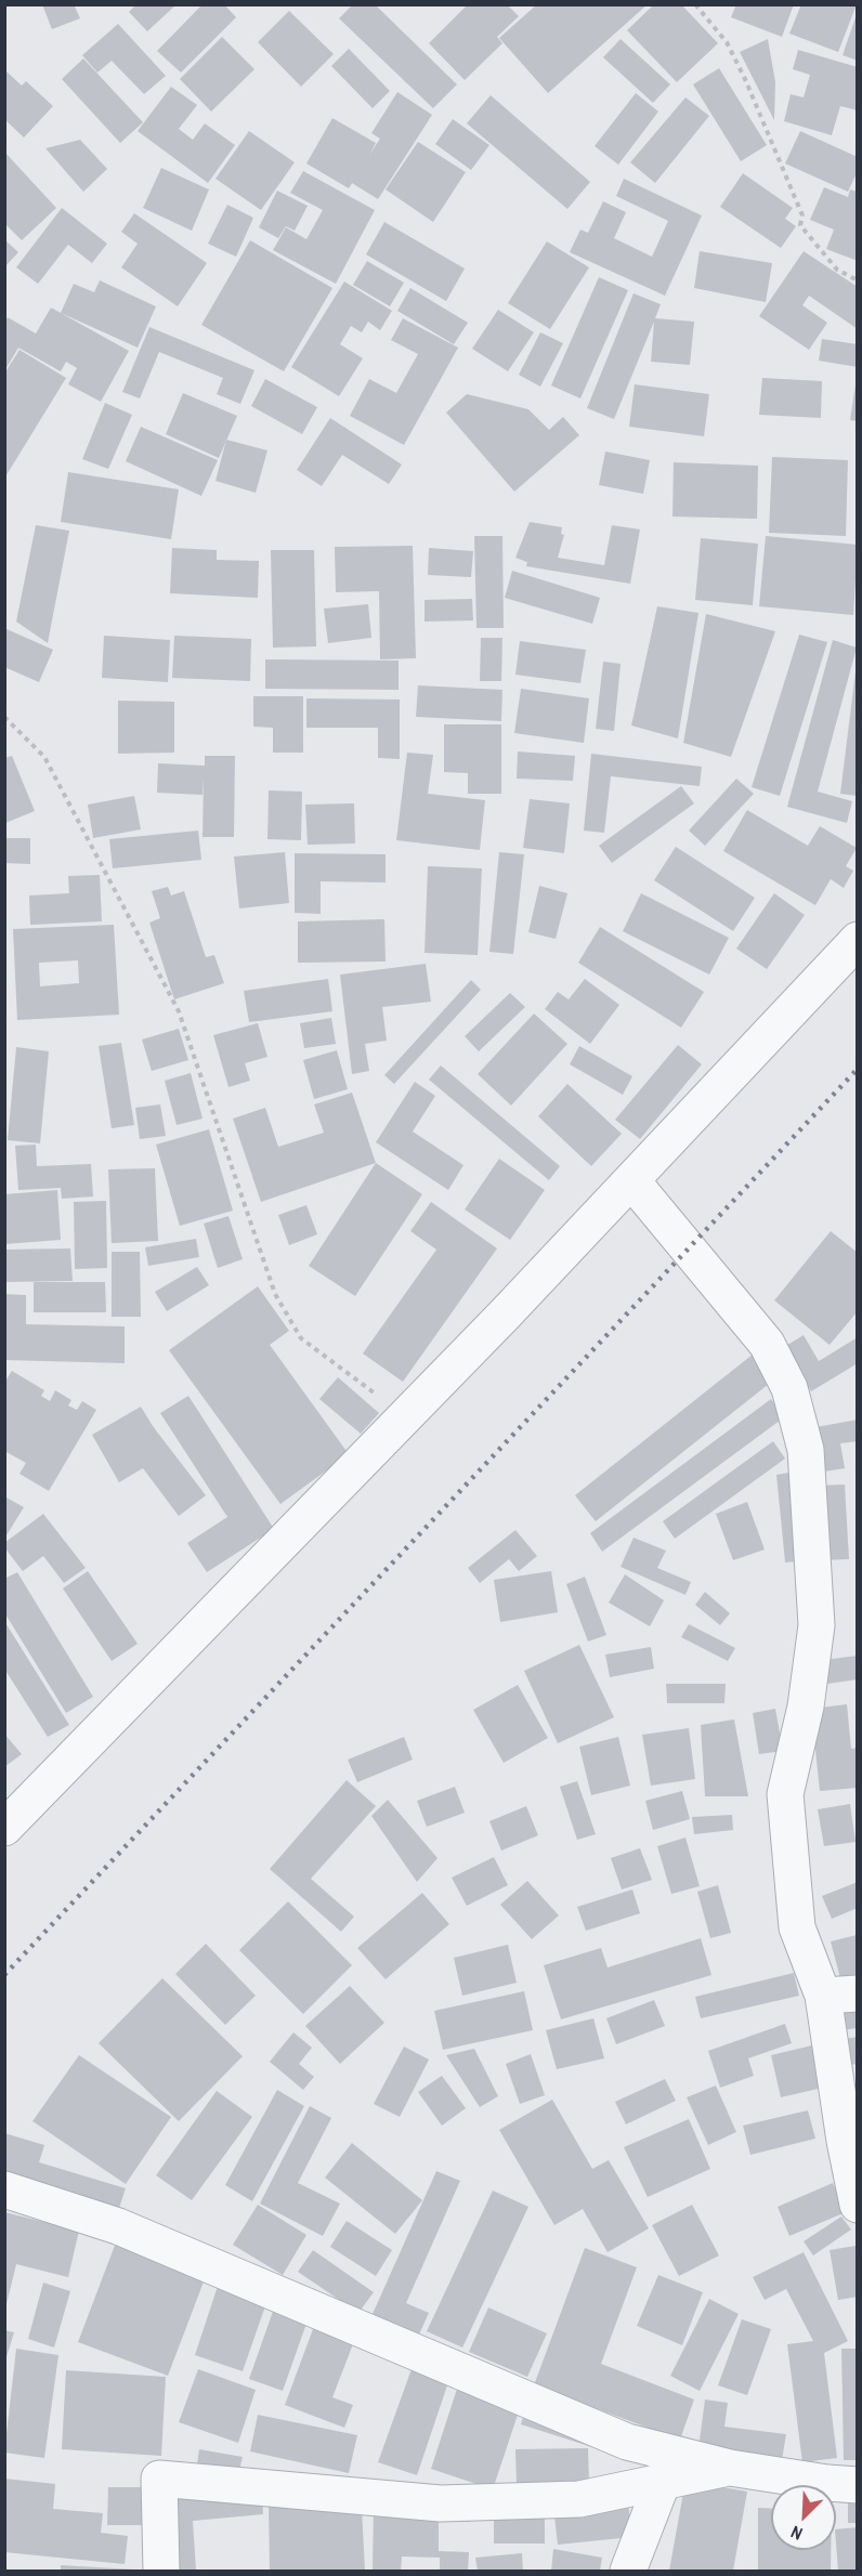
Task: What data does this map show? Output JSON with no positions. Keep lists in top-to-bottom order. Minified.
{"north":"bottom left"}
